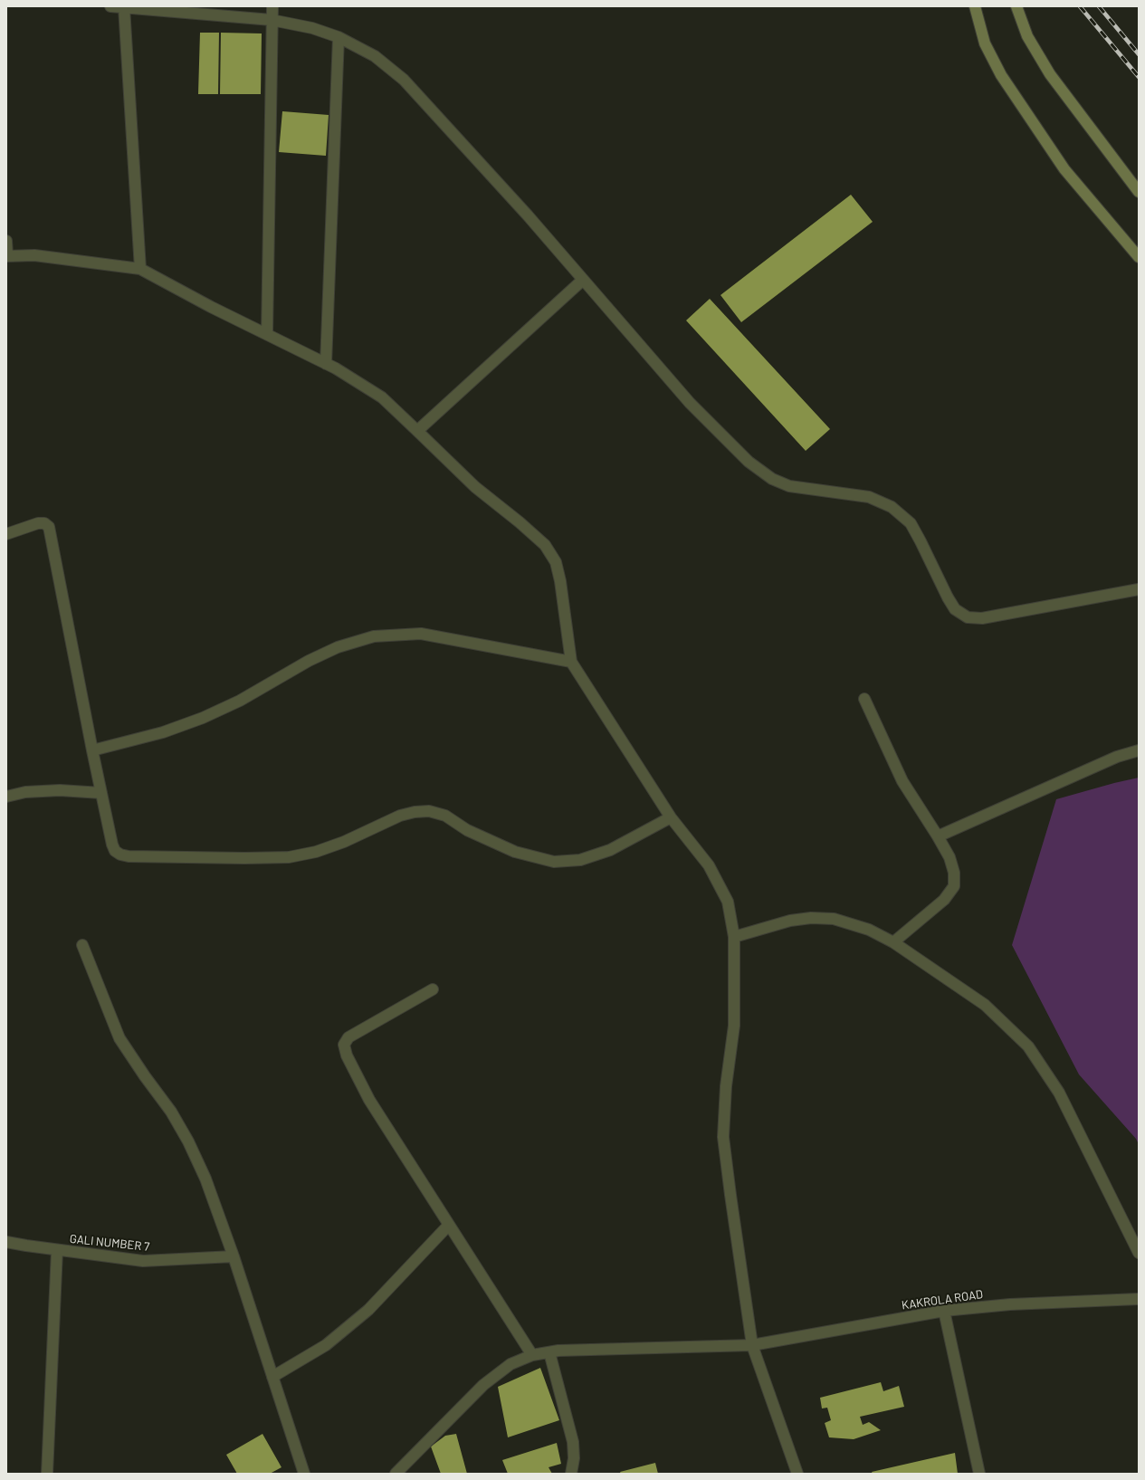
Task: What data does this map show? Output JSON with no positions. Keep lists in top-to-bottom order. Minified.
{"streets":{"street":["GALI NUMBER 7","KAKROLA ROAD"]}}
